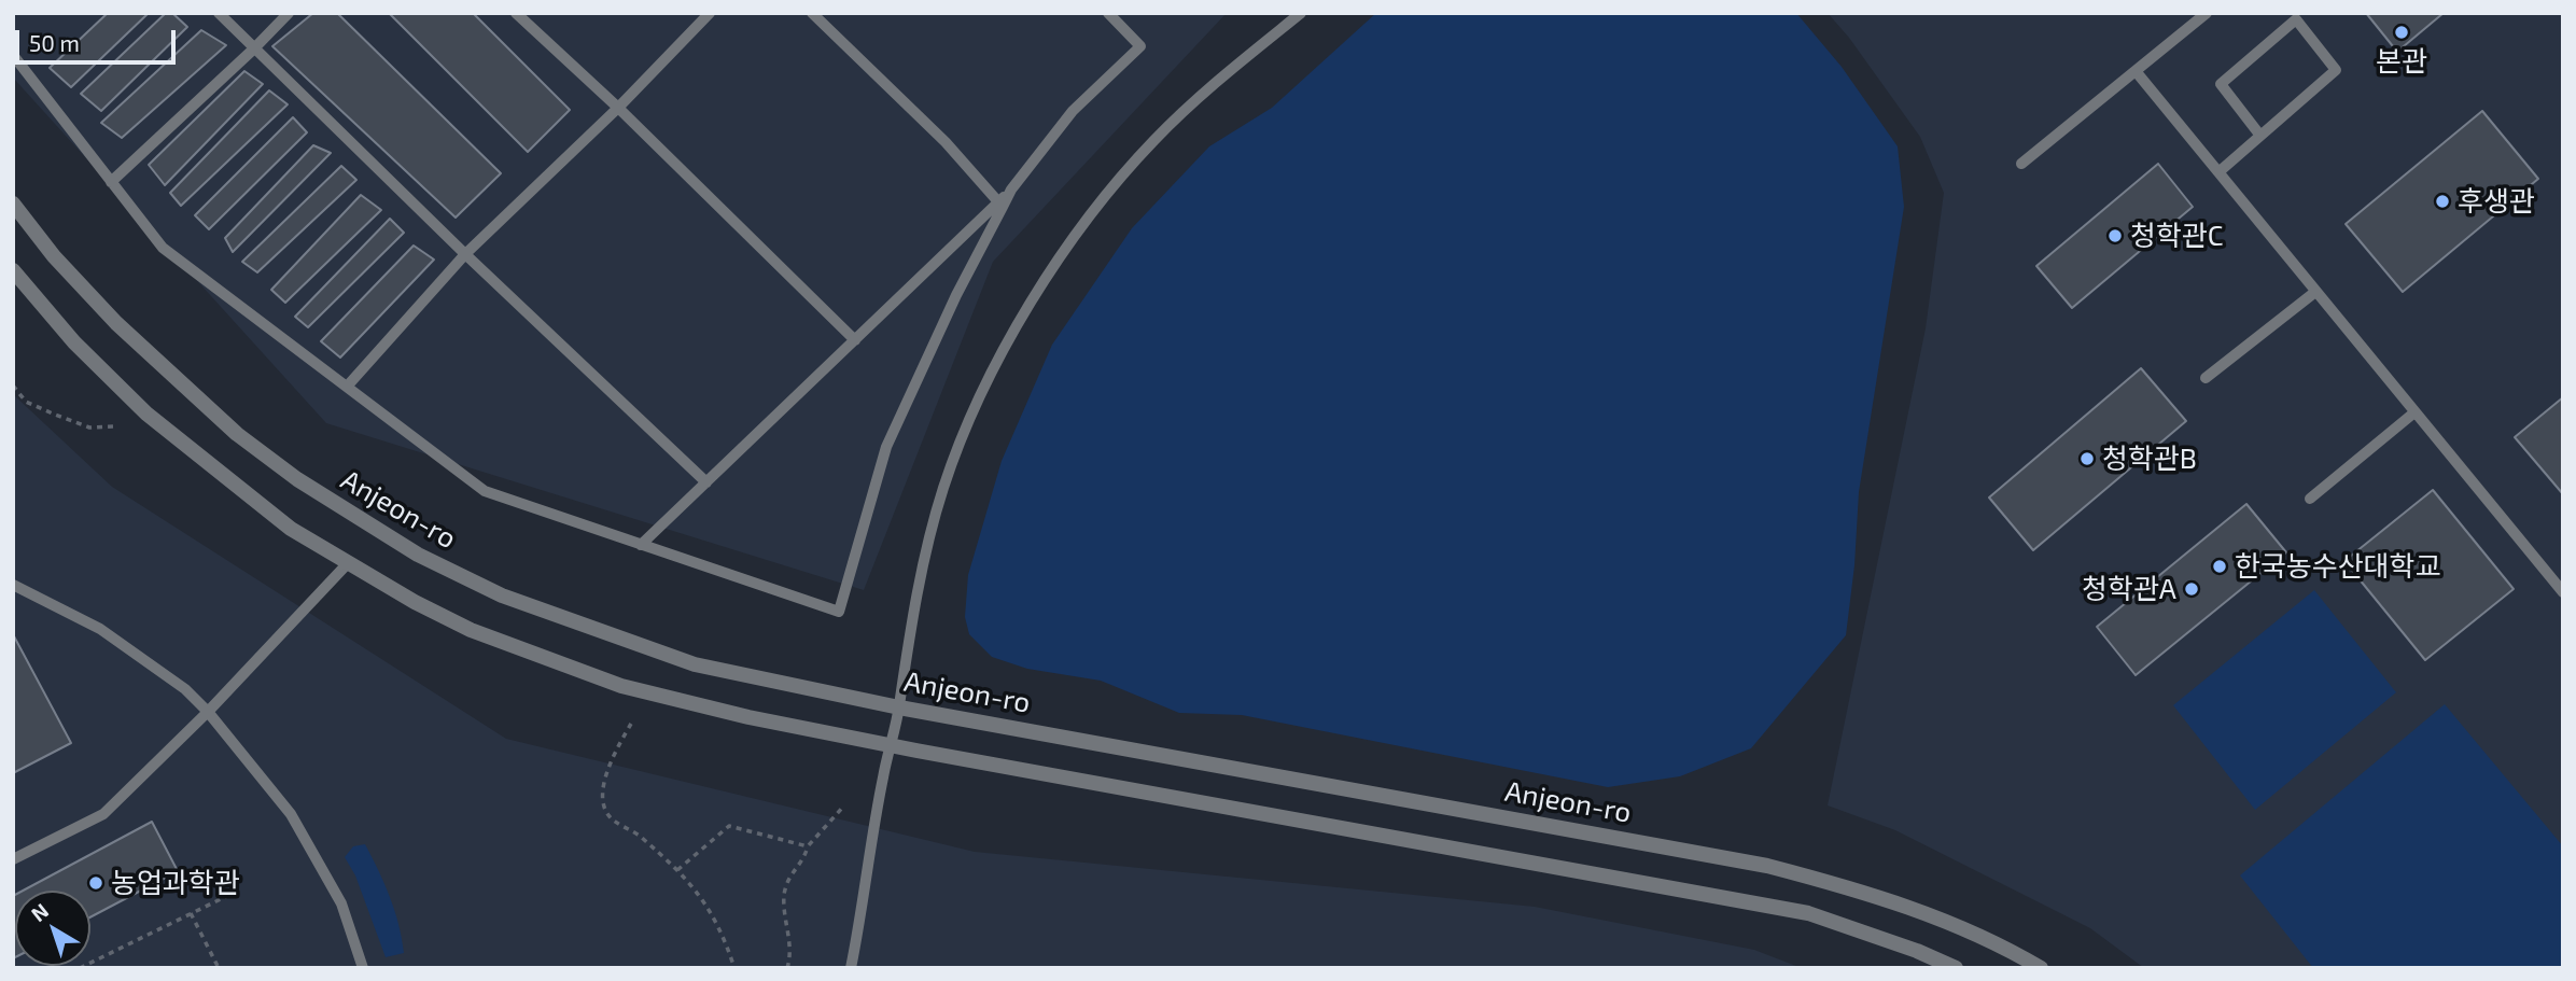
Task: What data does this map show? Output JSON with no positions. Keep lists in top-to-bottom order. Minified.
{"streets":{"street":["Anjeon-ro"]},"places":["본관","후생관","청학관C","청학관B","한국농수산대학교","청학관A","농업과학관"],"scale_bar":"50 m","north":"top left"}
